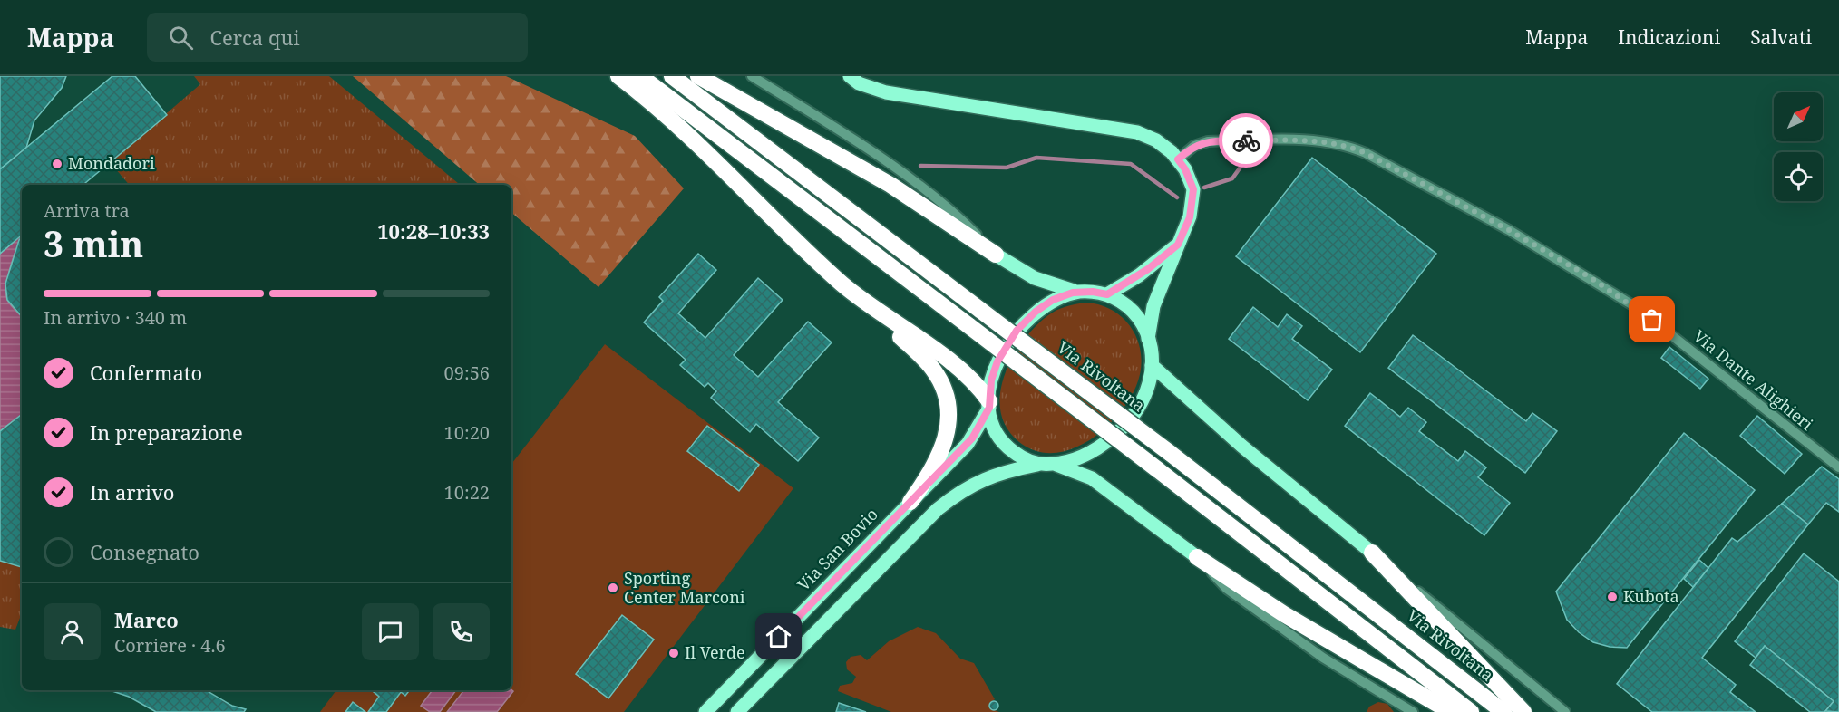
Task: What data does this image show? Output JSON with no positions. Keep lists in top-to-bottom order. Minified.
{"streets":{"highway":["Via Rivoltana"],"main road":["Via San Bovio"],"street":["Via Dante Alighieri"]},"places":["Mondadori","Sporting Center Marconi","Kubota","Il Verde"],"north":"top right","page":{"header":"Mappa","search":"Cerca qui","nav":["Mappa","Indicazioni","Salvati"],"heading":["3 min","Arriva tra","10:28–10:33"],"panel":["Marco","Corriere · 4.6"],"bar":"In arrivo · 340 m","list":[["Confermato","09:56"],["In preparazione","10:20"],["In arrivo","10:22"],"Consegnato"]}}
